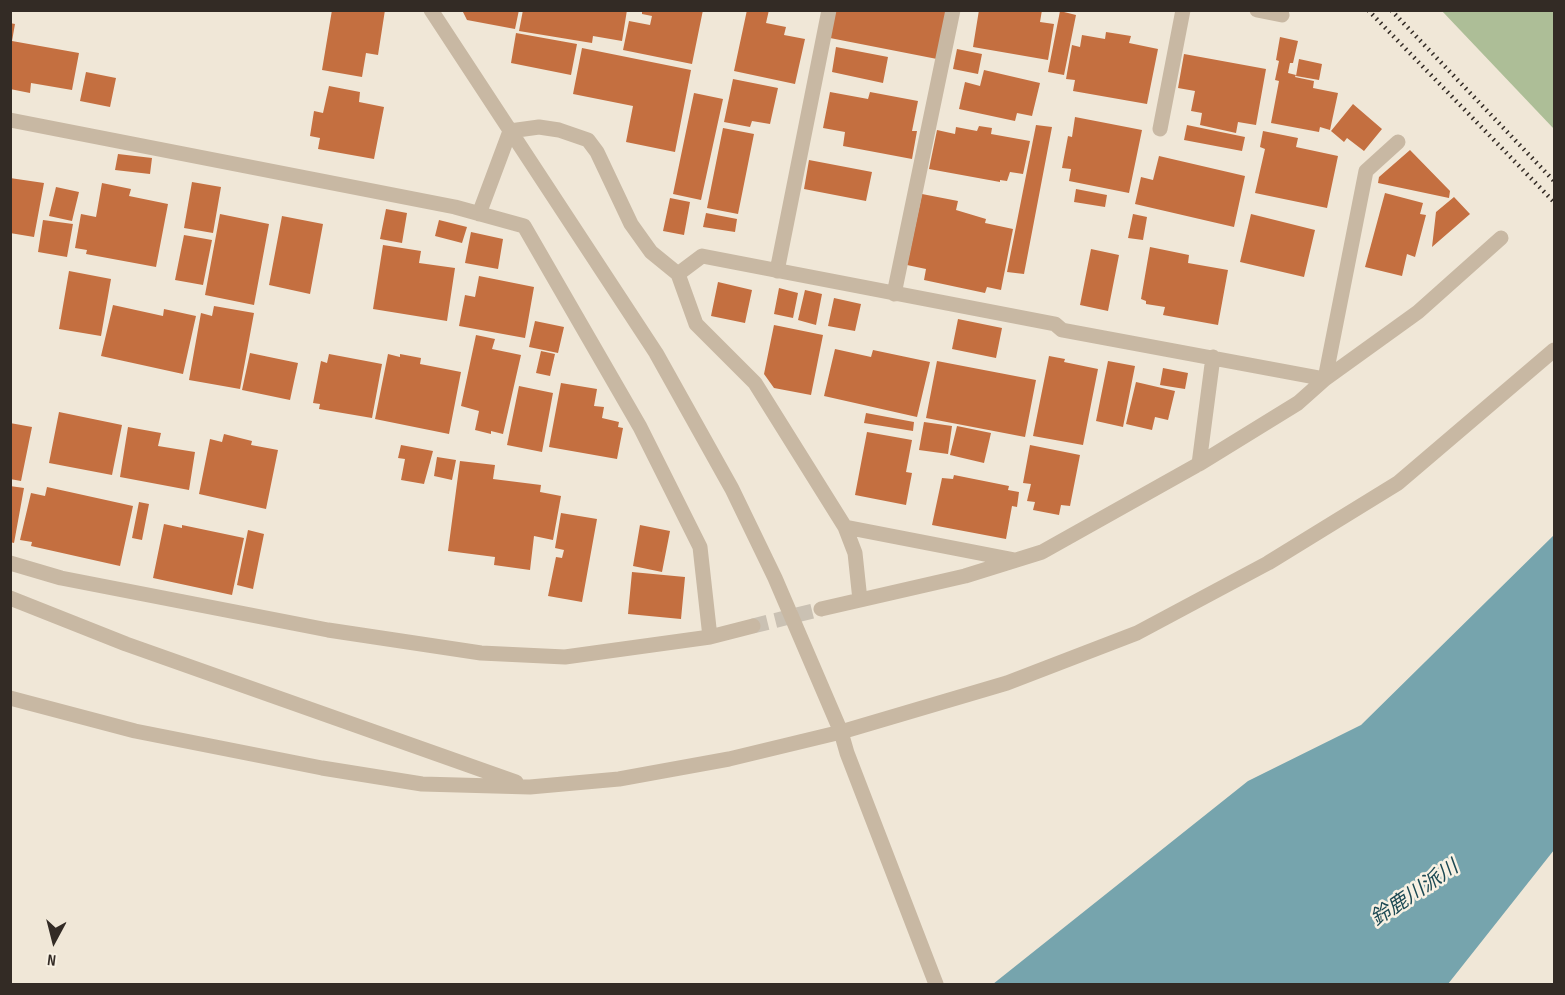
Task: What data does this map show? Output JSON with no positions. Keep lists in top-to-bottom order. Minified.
{"water":["鈴鹿川派川"],"north":"bottom"}
